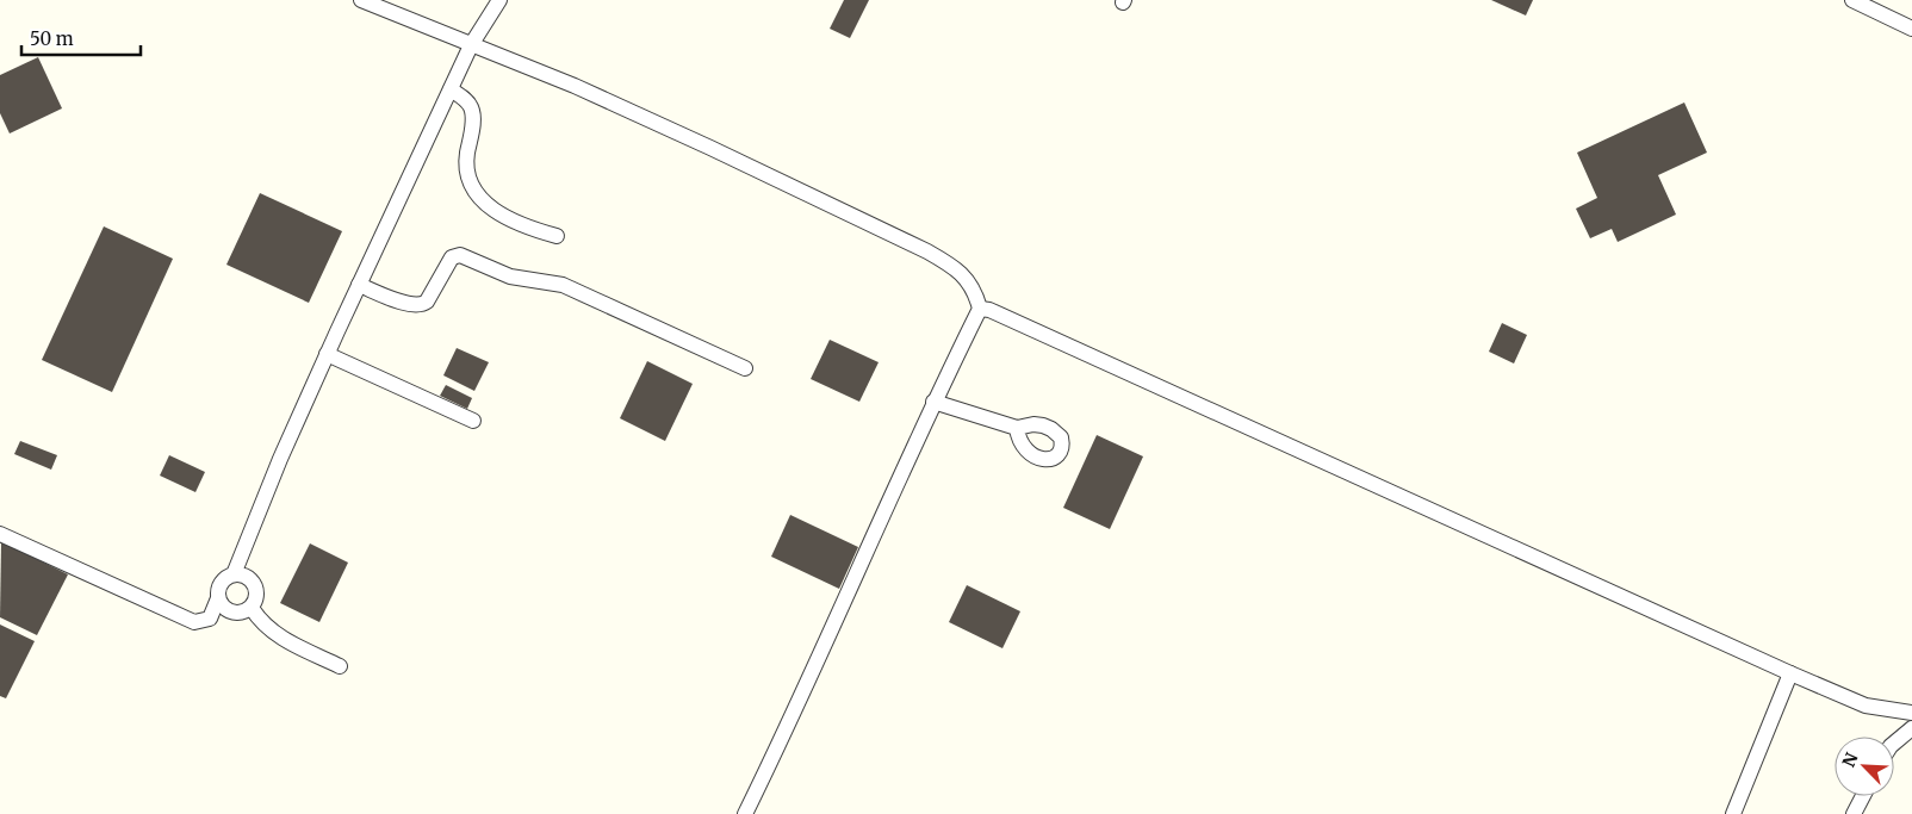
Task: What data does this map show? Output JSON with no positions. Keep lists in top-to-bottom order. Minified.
{"scale_bar":"50 m","north":"top left"}
